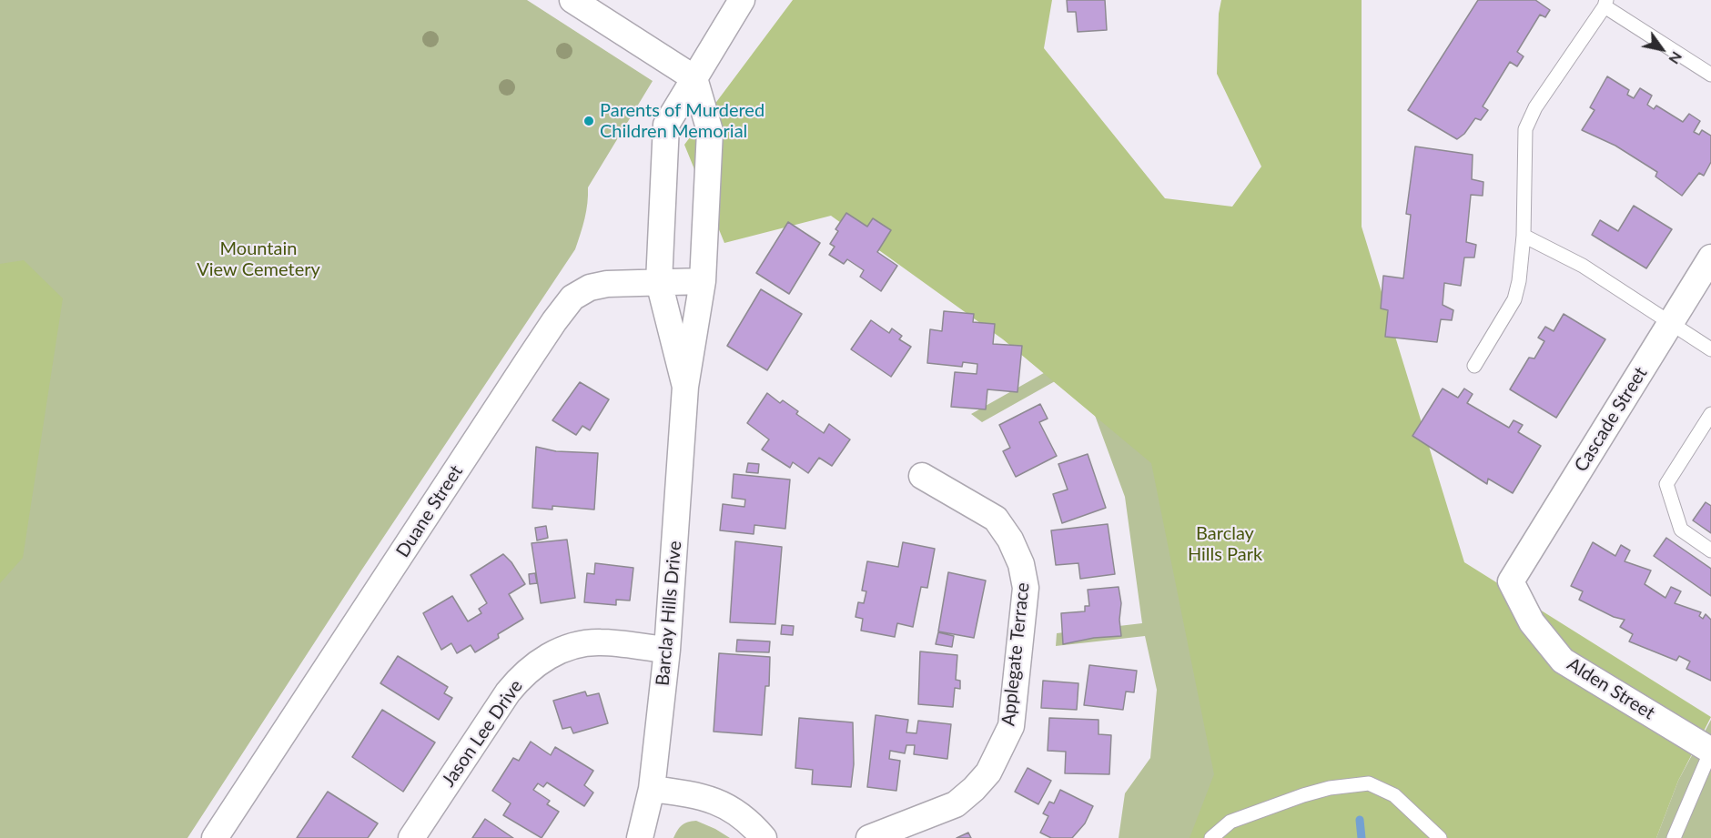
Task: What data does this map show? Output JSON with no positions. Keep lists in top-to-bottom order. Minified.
{"streets":{"street":["Cascade Street","Duane Street","Barclay Hills Drive","Applegate Terrace","Alden Street","Jason Lee Drive"]},"crossings":[["Cascade Street","Alden Street"],["Duane Street","Barclay Hills Drive"],["Barclay Hills Drive","Jason Lee Drive"]],"parks":["Mountain View Cemetery","Barclay Hills Park"],"places":["Parents of Murdered Children Memorial"],"north":"bottom right"}
